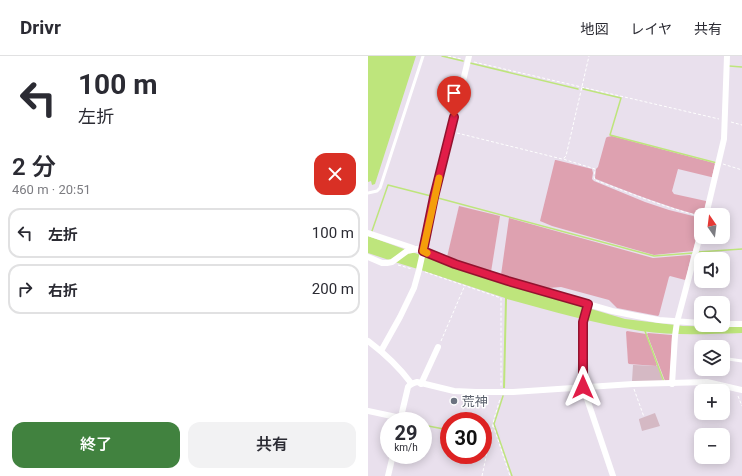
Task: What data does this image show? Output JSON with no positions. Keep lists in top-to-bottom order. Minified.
{"places":["荒神"],"north":"top","page":{"header":"Drivr","nav":["地図","レイヤ","共有"],"turn":["100 m","左折"],"heading":["2 分","460 m · 20:51"],"list":[{"name":"左折","value":"100 m"},{"name":"右折","value":"200 m"}],"map_buttons":["+","−"],"speed":"29 km/h","limit":"30","buttons":["終了","共有"]}}
